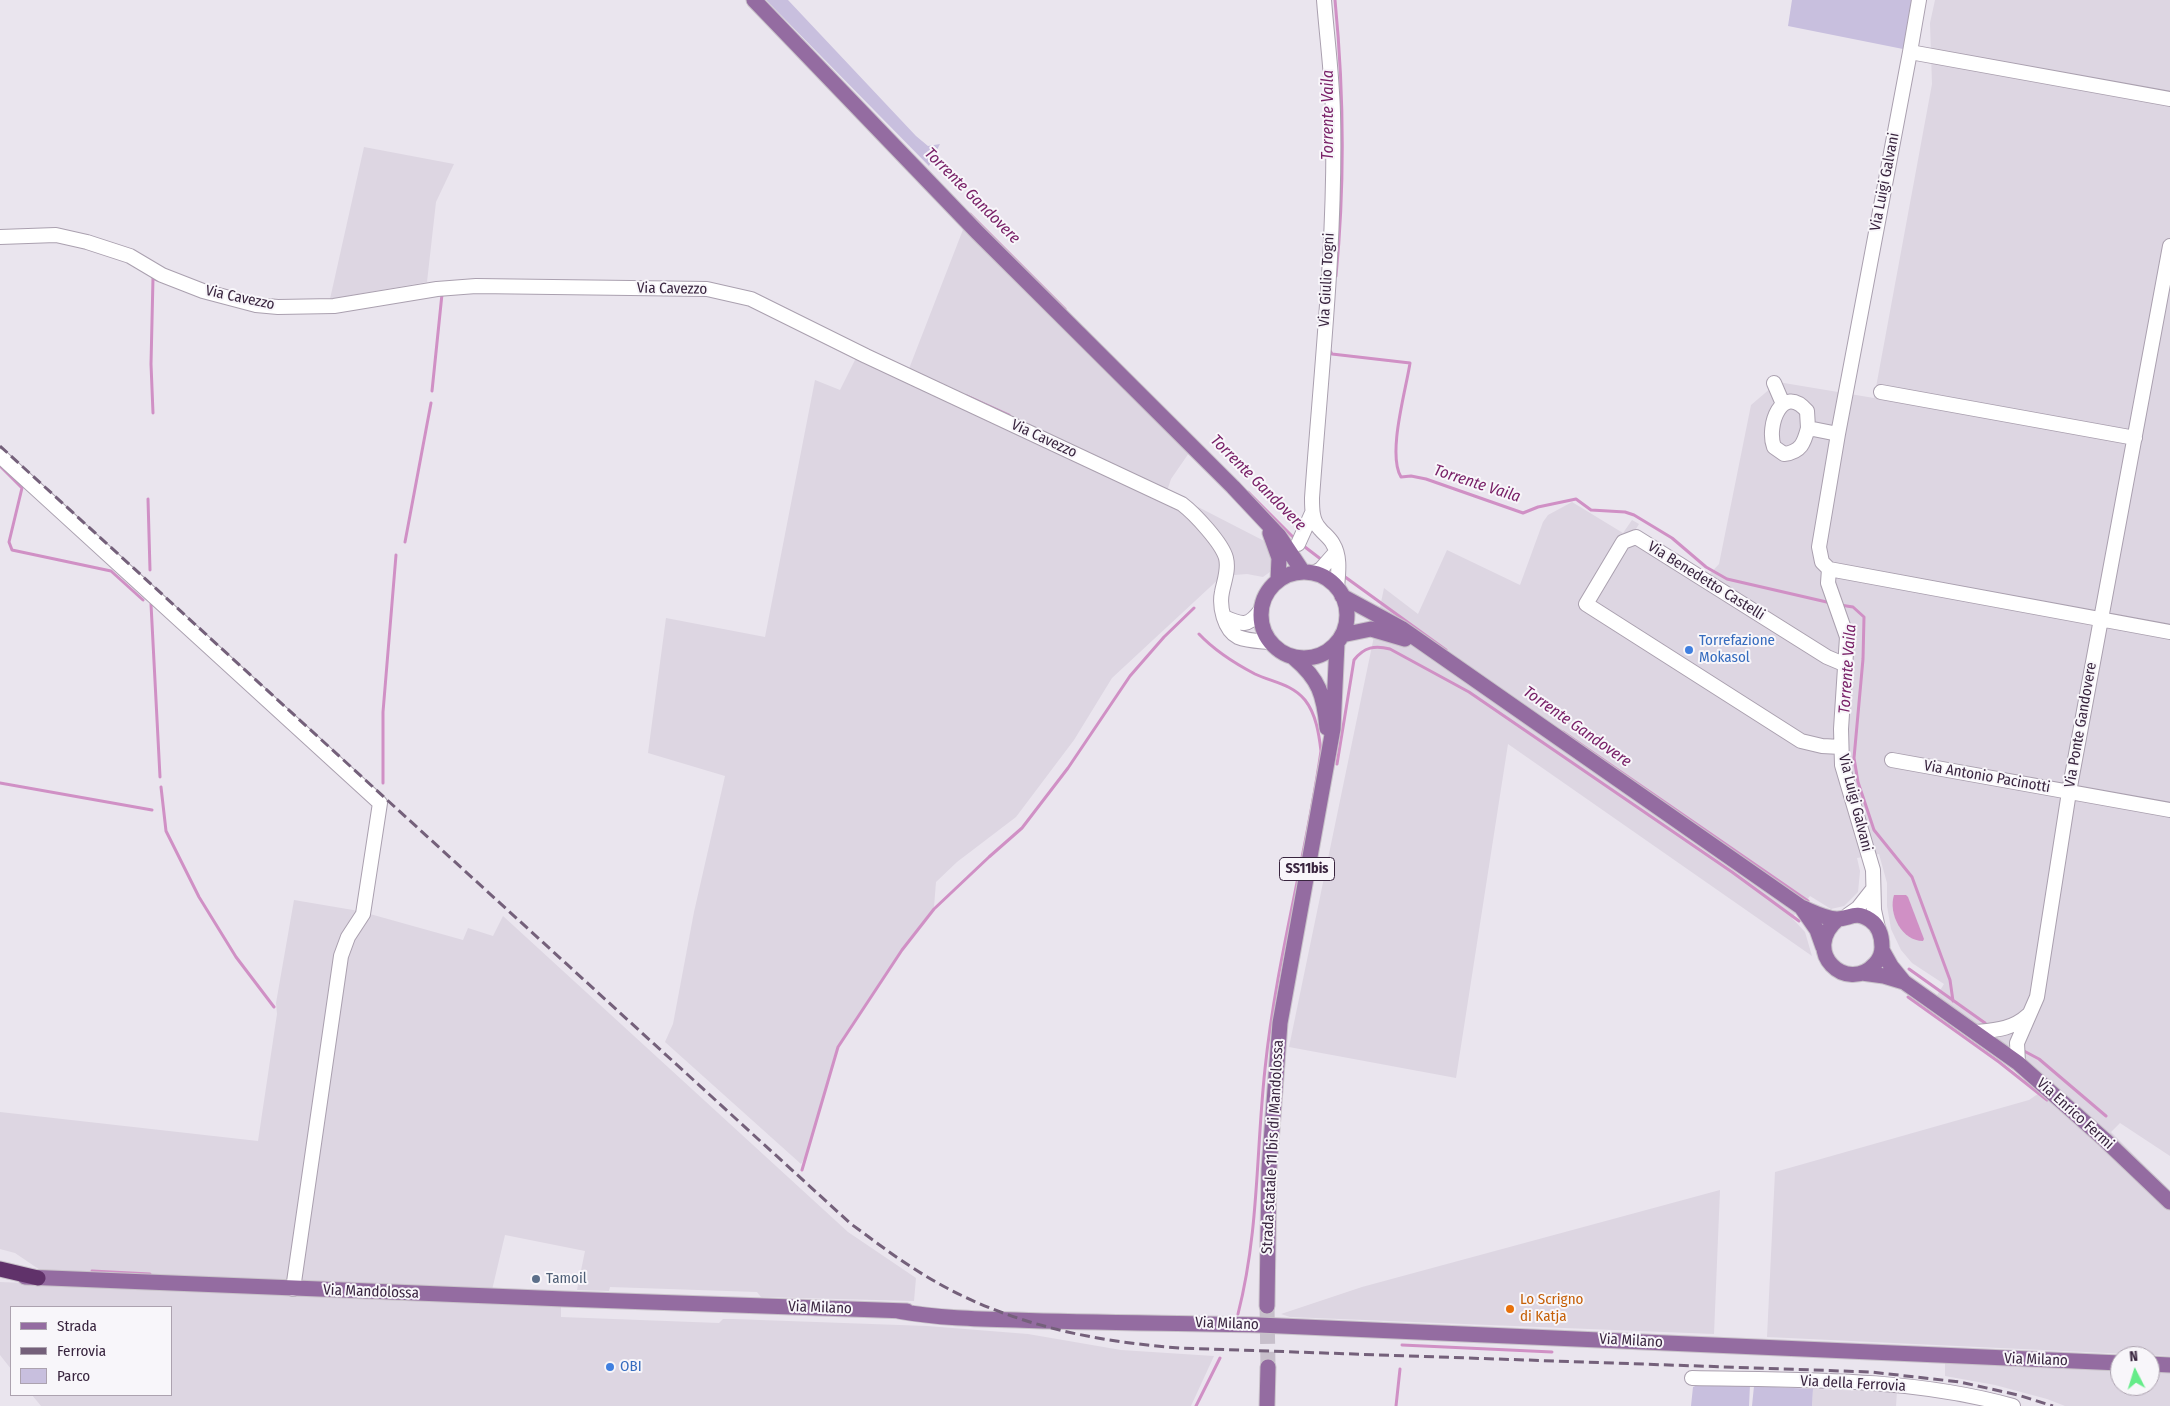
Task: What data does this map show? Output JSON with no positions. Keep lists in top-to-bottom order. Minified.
{"streets":{"main road":["SS11bis","Via Enrico Fermi","Strada statale 11 bis di Mandolossa","Via Mandolossa","Via Milano"],"street":["Via Luigi Galvani","Via Giulio Togni","Via Cavezzo","Via Benedetto Castelli","Via Ponte Gandovere","Via Antonio Pacinotti","Via della Ferrovia"]},"crossings":[["Via Luigi Galvani","Via Benedetto Castelli"],["Via Ponte Gandovere","Via Antonio Pacinotti"],["Via Ponte Gandovere","Via Enrico Fermi"],["Via Mandolossa","Via Milano"]],"water":["Torrente Vaila","Torrente Gandovere"],"places":["Torrefazione Mokasol","Tamoil","Lo Scrigno di Katja","OBI"],"legend":["Strada","Ferrovia","Parco"],"north":"top"}
